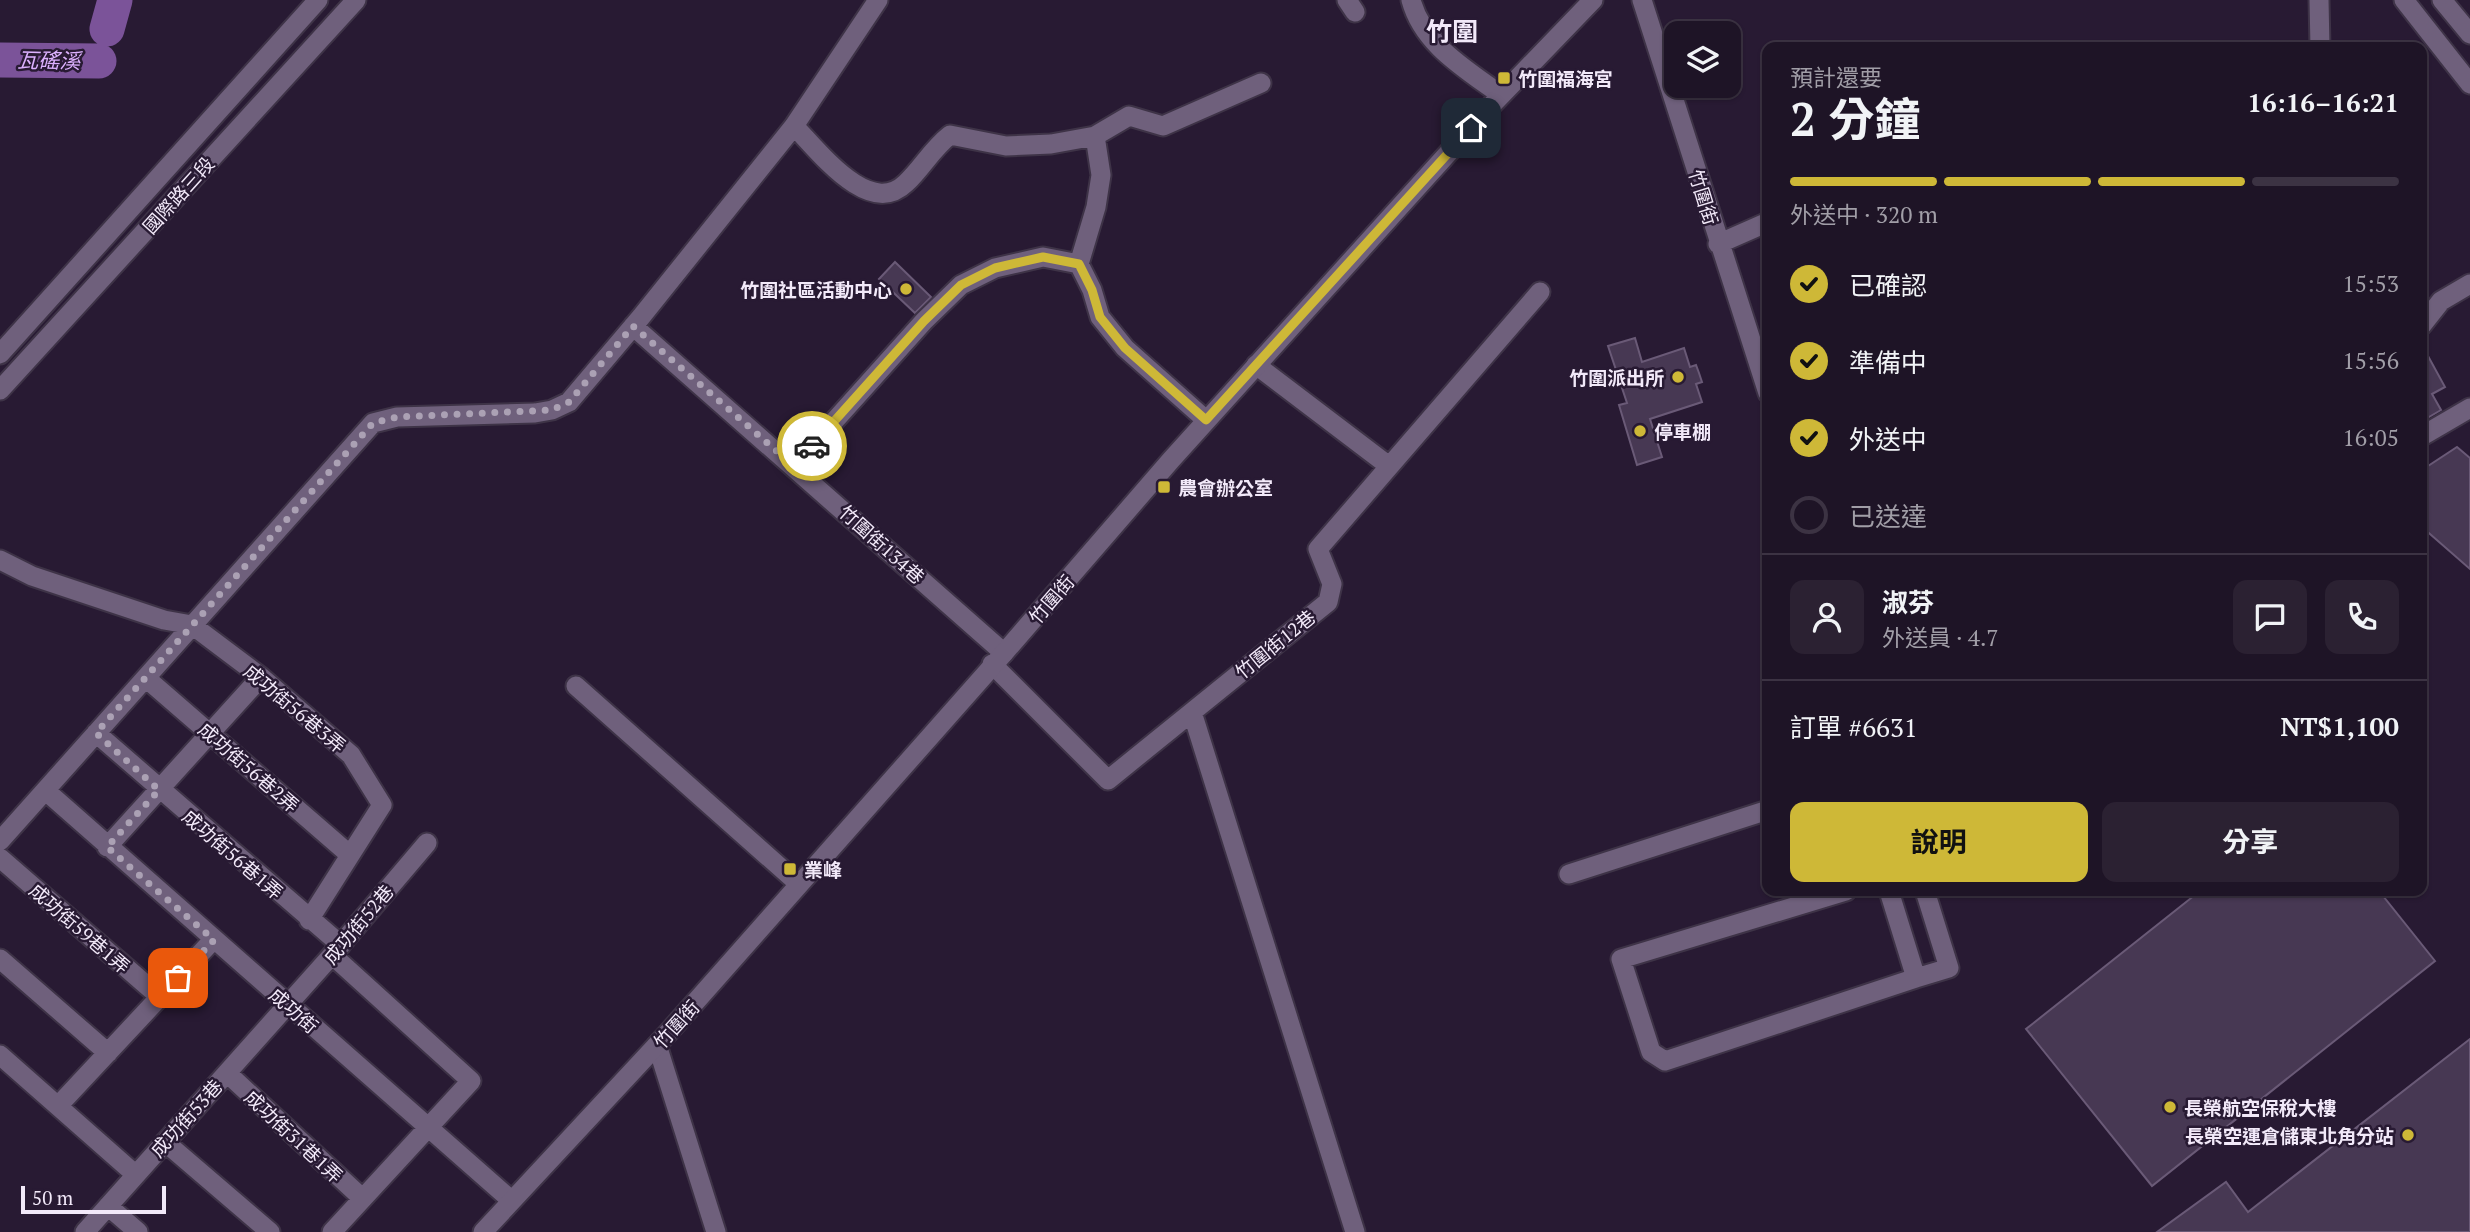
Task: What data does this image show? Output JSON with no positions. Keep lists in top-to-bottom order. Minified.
{"streets":{"street":["國際路三段","竹圍街","竹圍街134巷","竹圍街12巷","成功街56巷3弄","成功街56巷2弄","成功街56巷1弄","成功街52巷","成功街59巷1弄","成功街","成功街53巷","成功街31巷1弄"]},"crossings":[["竹圍街","竹圍街134巷"],["竹圍街","竹圍街12巷"],["竹圍街","成功街"],["竹圍街134巷","竹圍街12巷"],["成功街56巷3弄","成功街56巷2弄"],["成功街56巷1弄","成功街52巷"],["成功街56巷1弄","成功街"],["成功街52巷","成功街"],["成功街52巷","成功街53巷"],["成功街","成功街53巷"],["成功街53巷","成功街31巷1弄"]],"districts":["竹圍"],"water":["瓦磘溪"],"places":{"transit":["竹圍福海宮","農會辦公室","業峰"],"other":["竹圍社區活動中心","竹圍派出所","停車棚","長榮航空保稅大樓","長榮空運倉儲東北角分站"]},"scale_bar":"50 m","page":{"heading":["2 分鐘","預計還要","16:16–16:21"],"panel":["淑芬","外送員 · 4.7","訂單 #6631","NT$1,100"],"bar":"外送中 · 320 m","list":[["已確認","15:53"],["準備中","15:56"],["外送中","16:05"],"已送達"],"buttons":["說明","分享"],"scale":"50 m"}}
